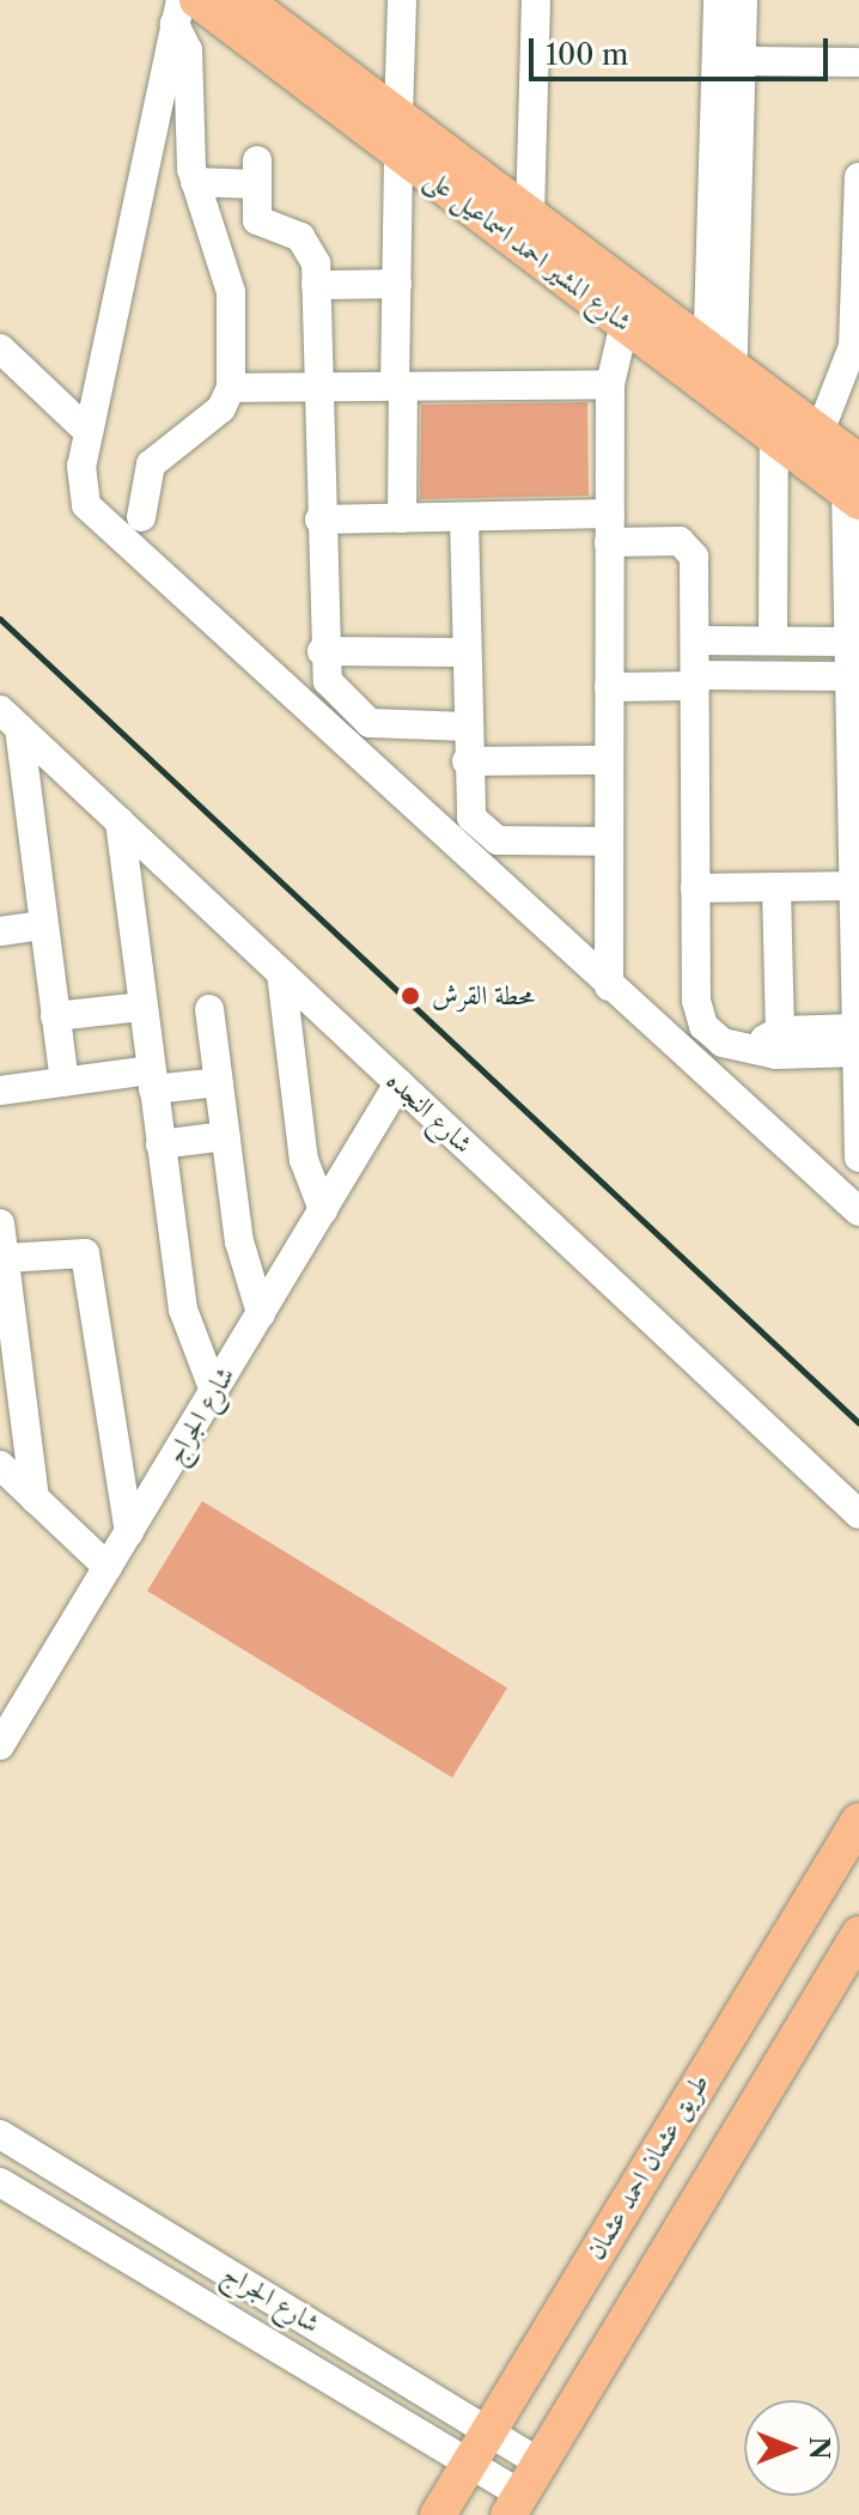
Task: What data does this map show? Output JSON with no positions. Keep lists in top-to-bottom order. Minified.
{"streets":{"main road":["شارع المشير احمد اسماعيل على","طريق عثمان احمد عثمان"],"street":["شارع النجده","شارع الجراج"]},"crossings":[["شارع النجده","شارع الجراج"],["شارع الجراج","طريق عثمان احمد عثمان"]],"places":["محطة القرش"],"scale_bar":"100 m","north":"right"}
